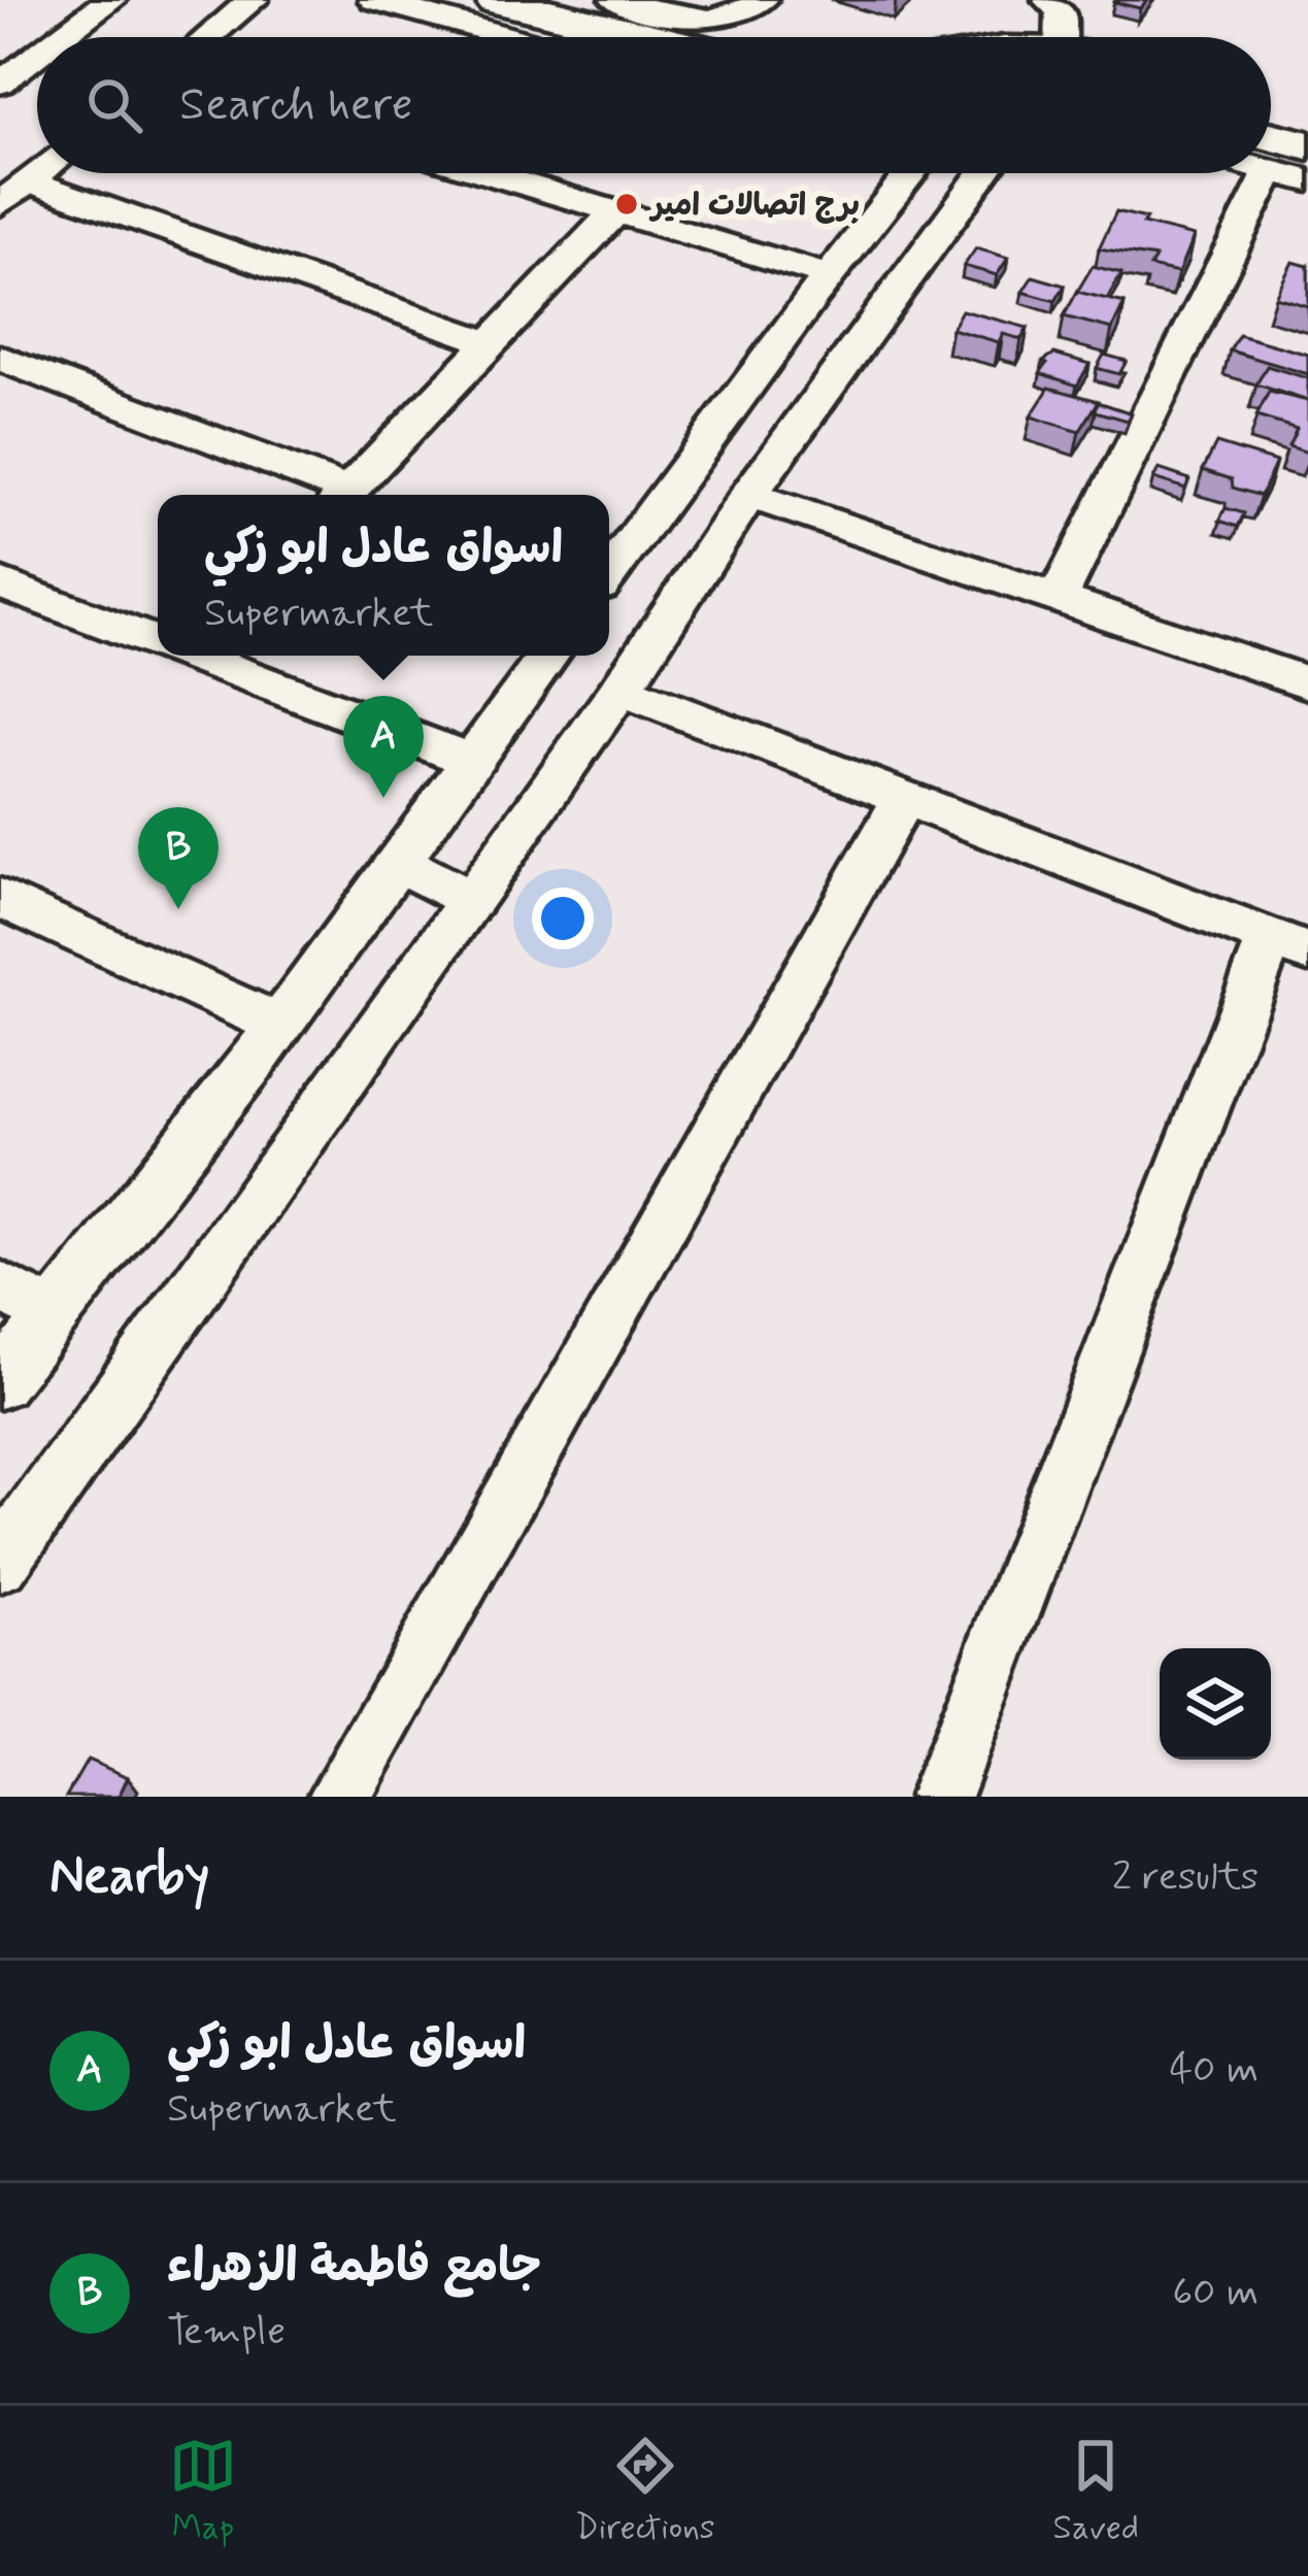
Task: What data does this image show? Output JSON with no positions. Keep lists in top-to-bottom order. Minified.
{"places":["برج اتصالات امير"],"page":{"search":"Search here","popup":["اسواق عادل ابو زكي","Supermarket"],"pins":["A","B"],"heading":["Nearby","2 results"],"list":[{"mark":"A","name":"اسواق عادل ابو زكي","note":"Supermarket","value":"40 m"},{"mark":"B","name":"جامع فاطمة الزهراء","note":"Temple","value":"60 m"}],"nav":["Map","Directions","Saved"]}}
